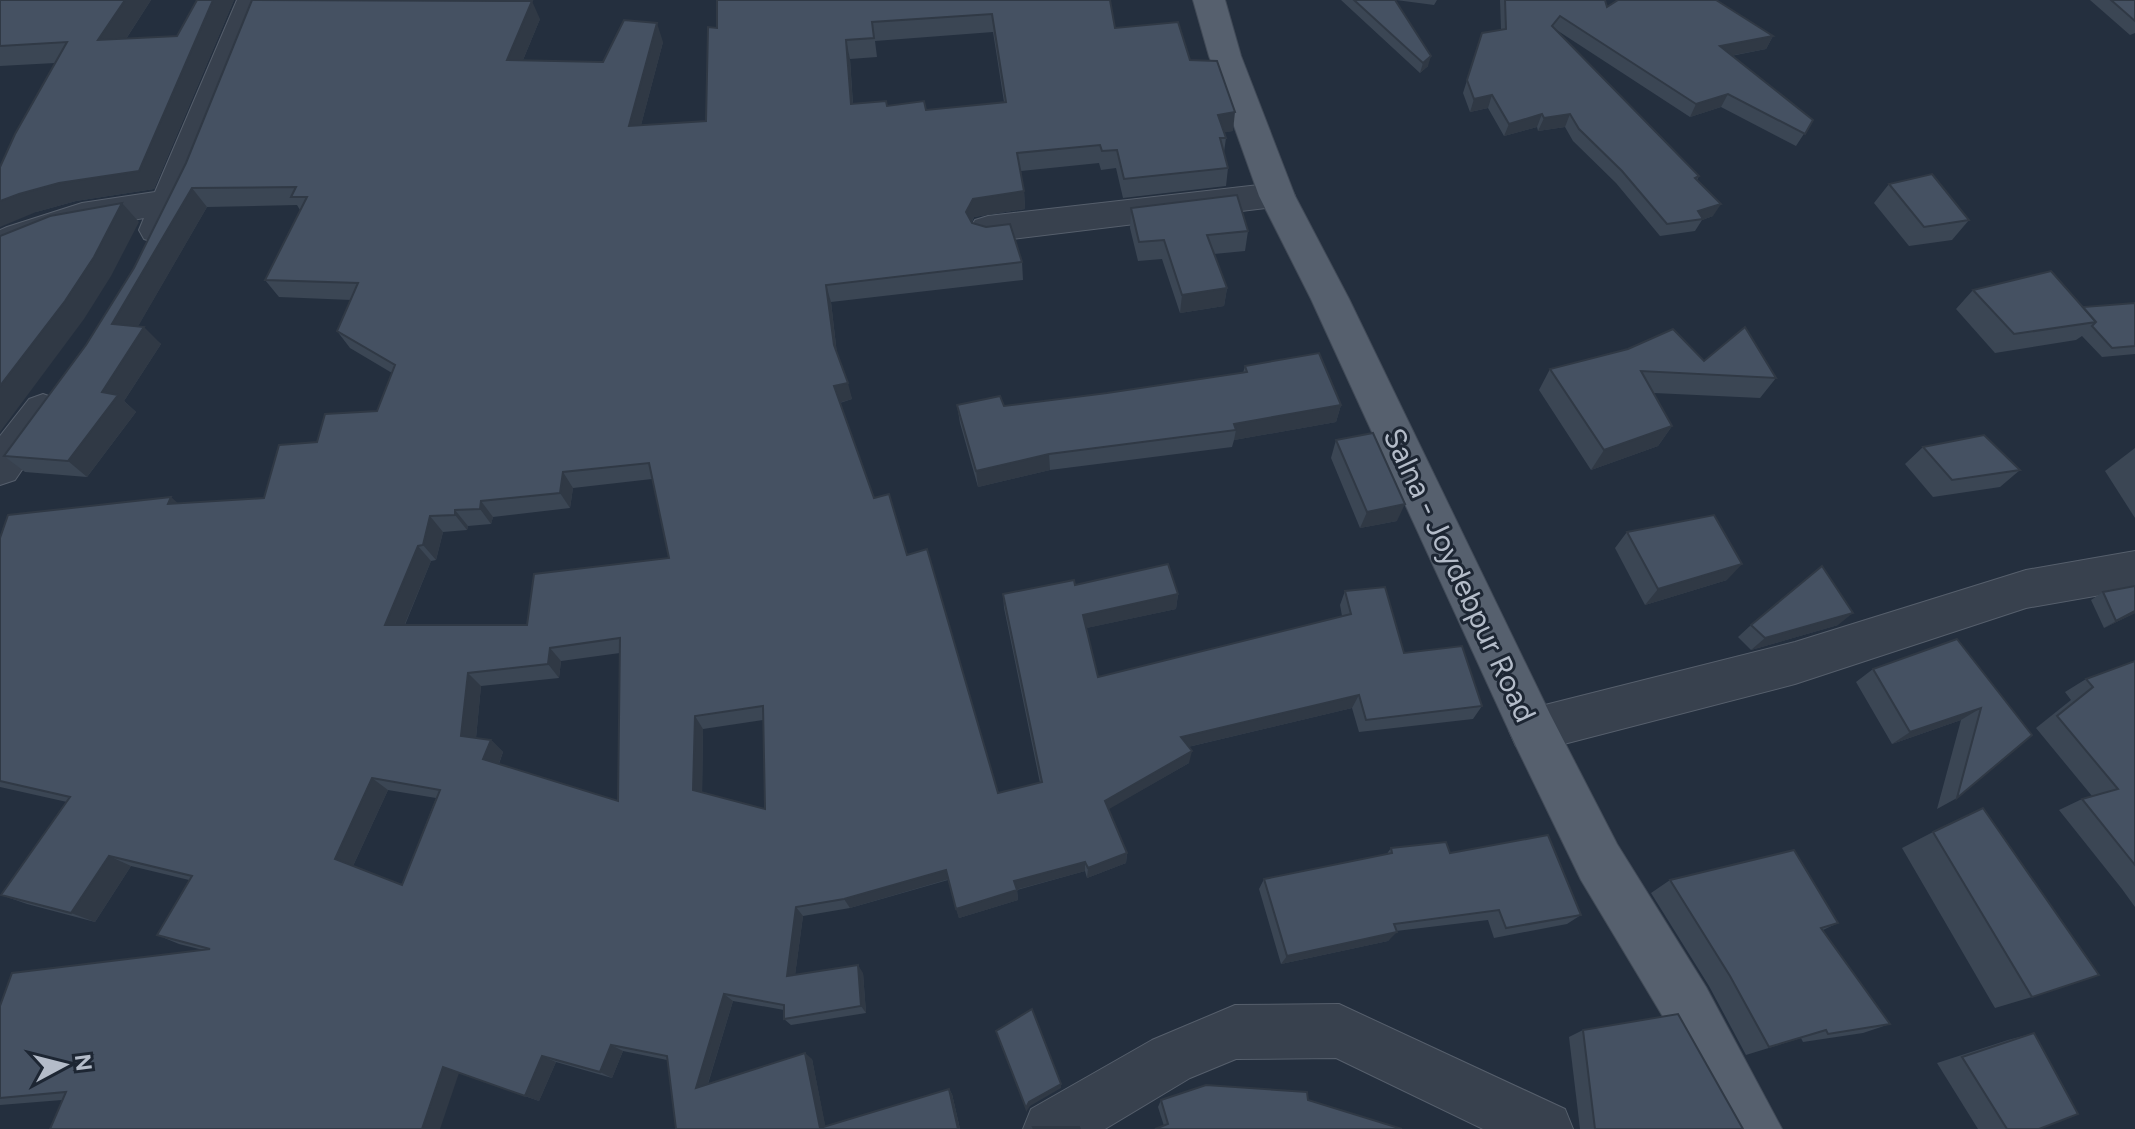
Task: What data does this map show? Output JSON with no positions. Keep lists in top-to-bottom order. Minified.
{"streets":{"main road":["Salna - Joydebpur Road"]},"north":"right"}
